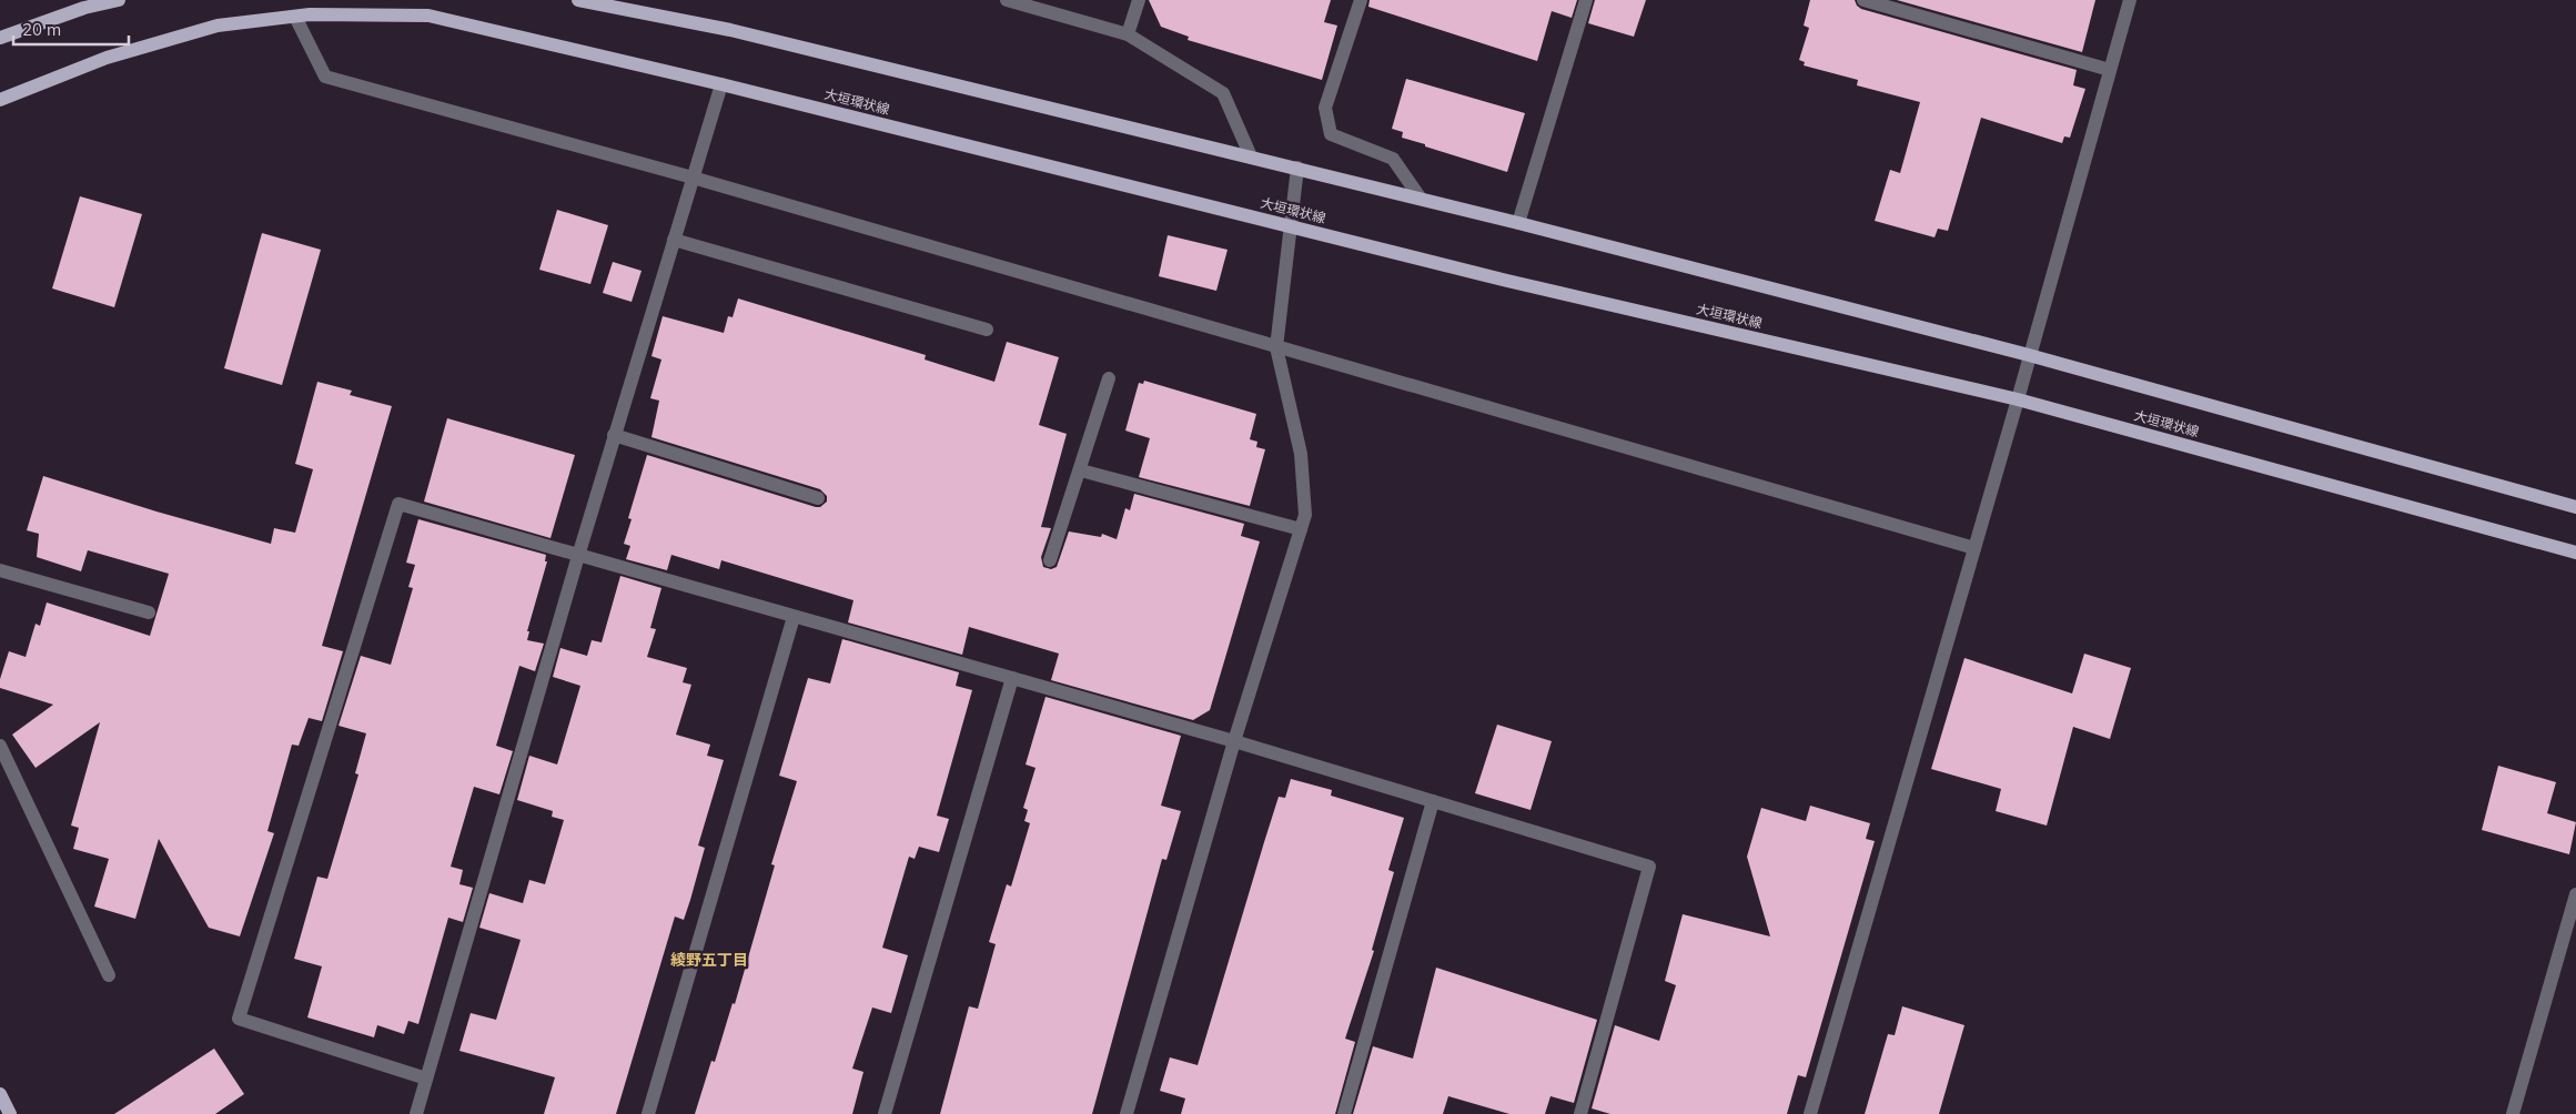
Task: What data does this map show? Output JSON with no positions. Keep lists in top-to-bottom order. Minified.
{"streets":{"main road":["大垣環状線"]},"districts":["綾野五丁目"],"scale_bar":"20 m"}
